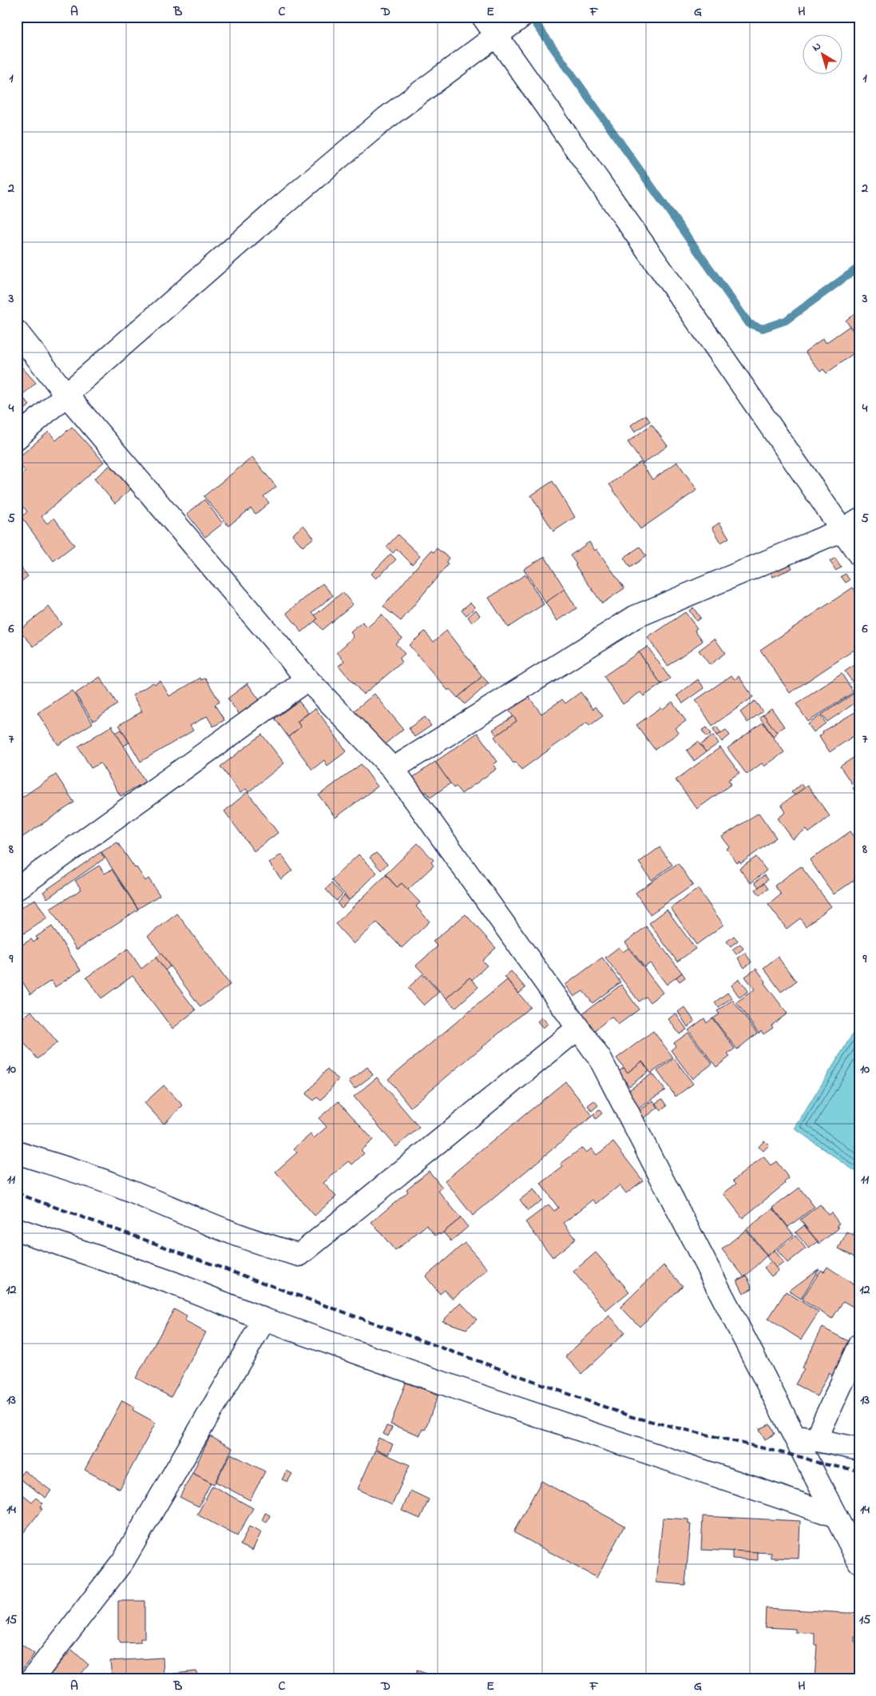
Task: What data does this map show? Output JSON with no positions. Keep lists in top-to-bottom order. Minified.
{"north":"top left","grid":{"columns":["A","B","C","D","E","F","G","H"],"rows":["1","2","3","4","5","6","7","8","9","10","11","12","13","14","15"]}}
